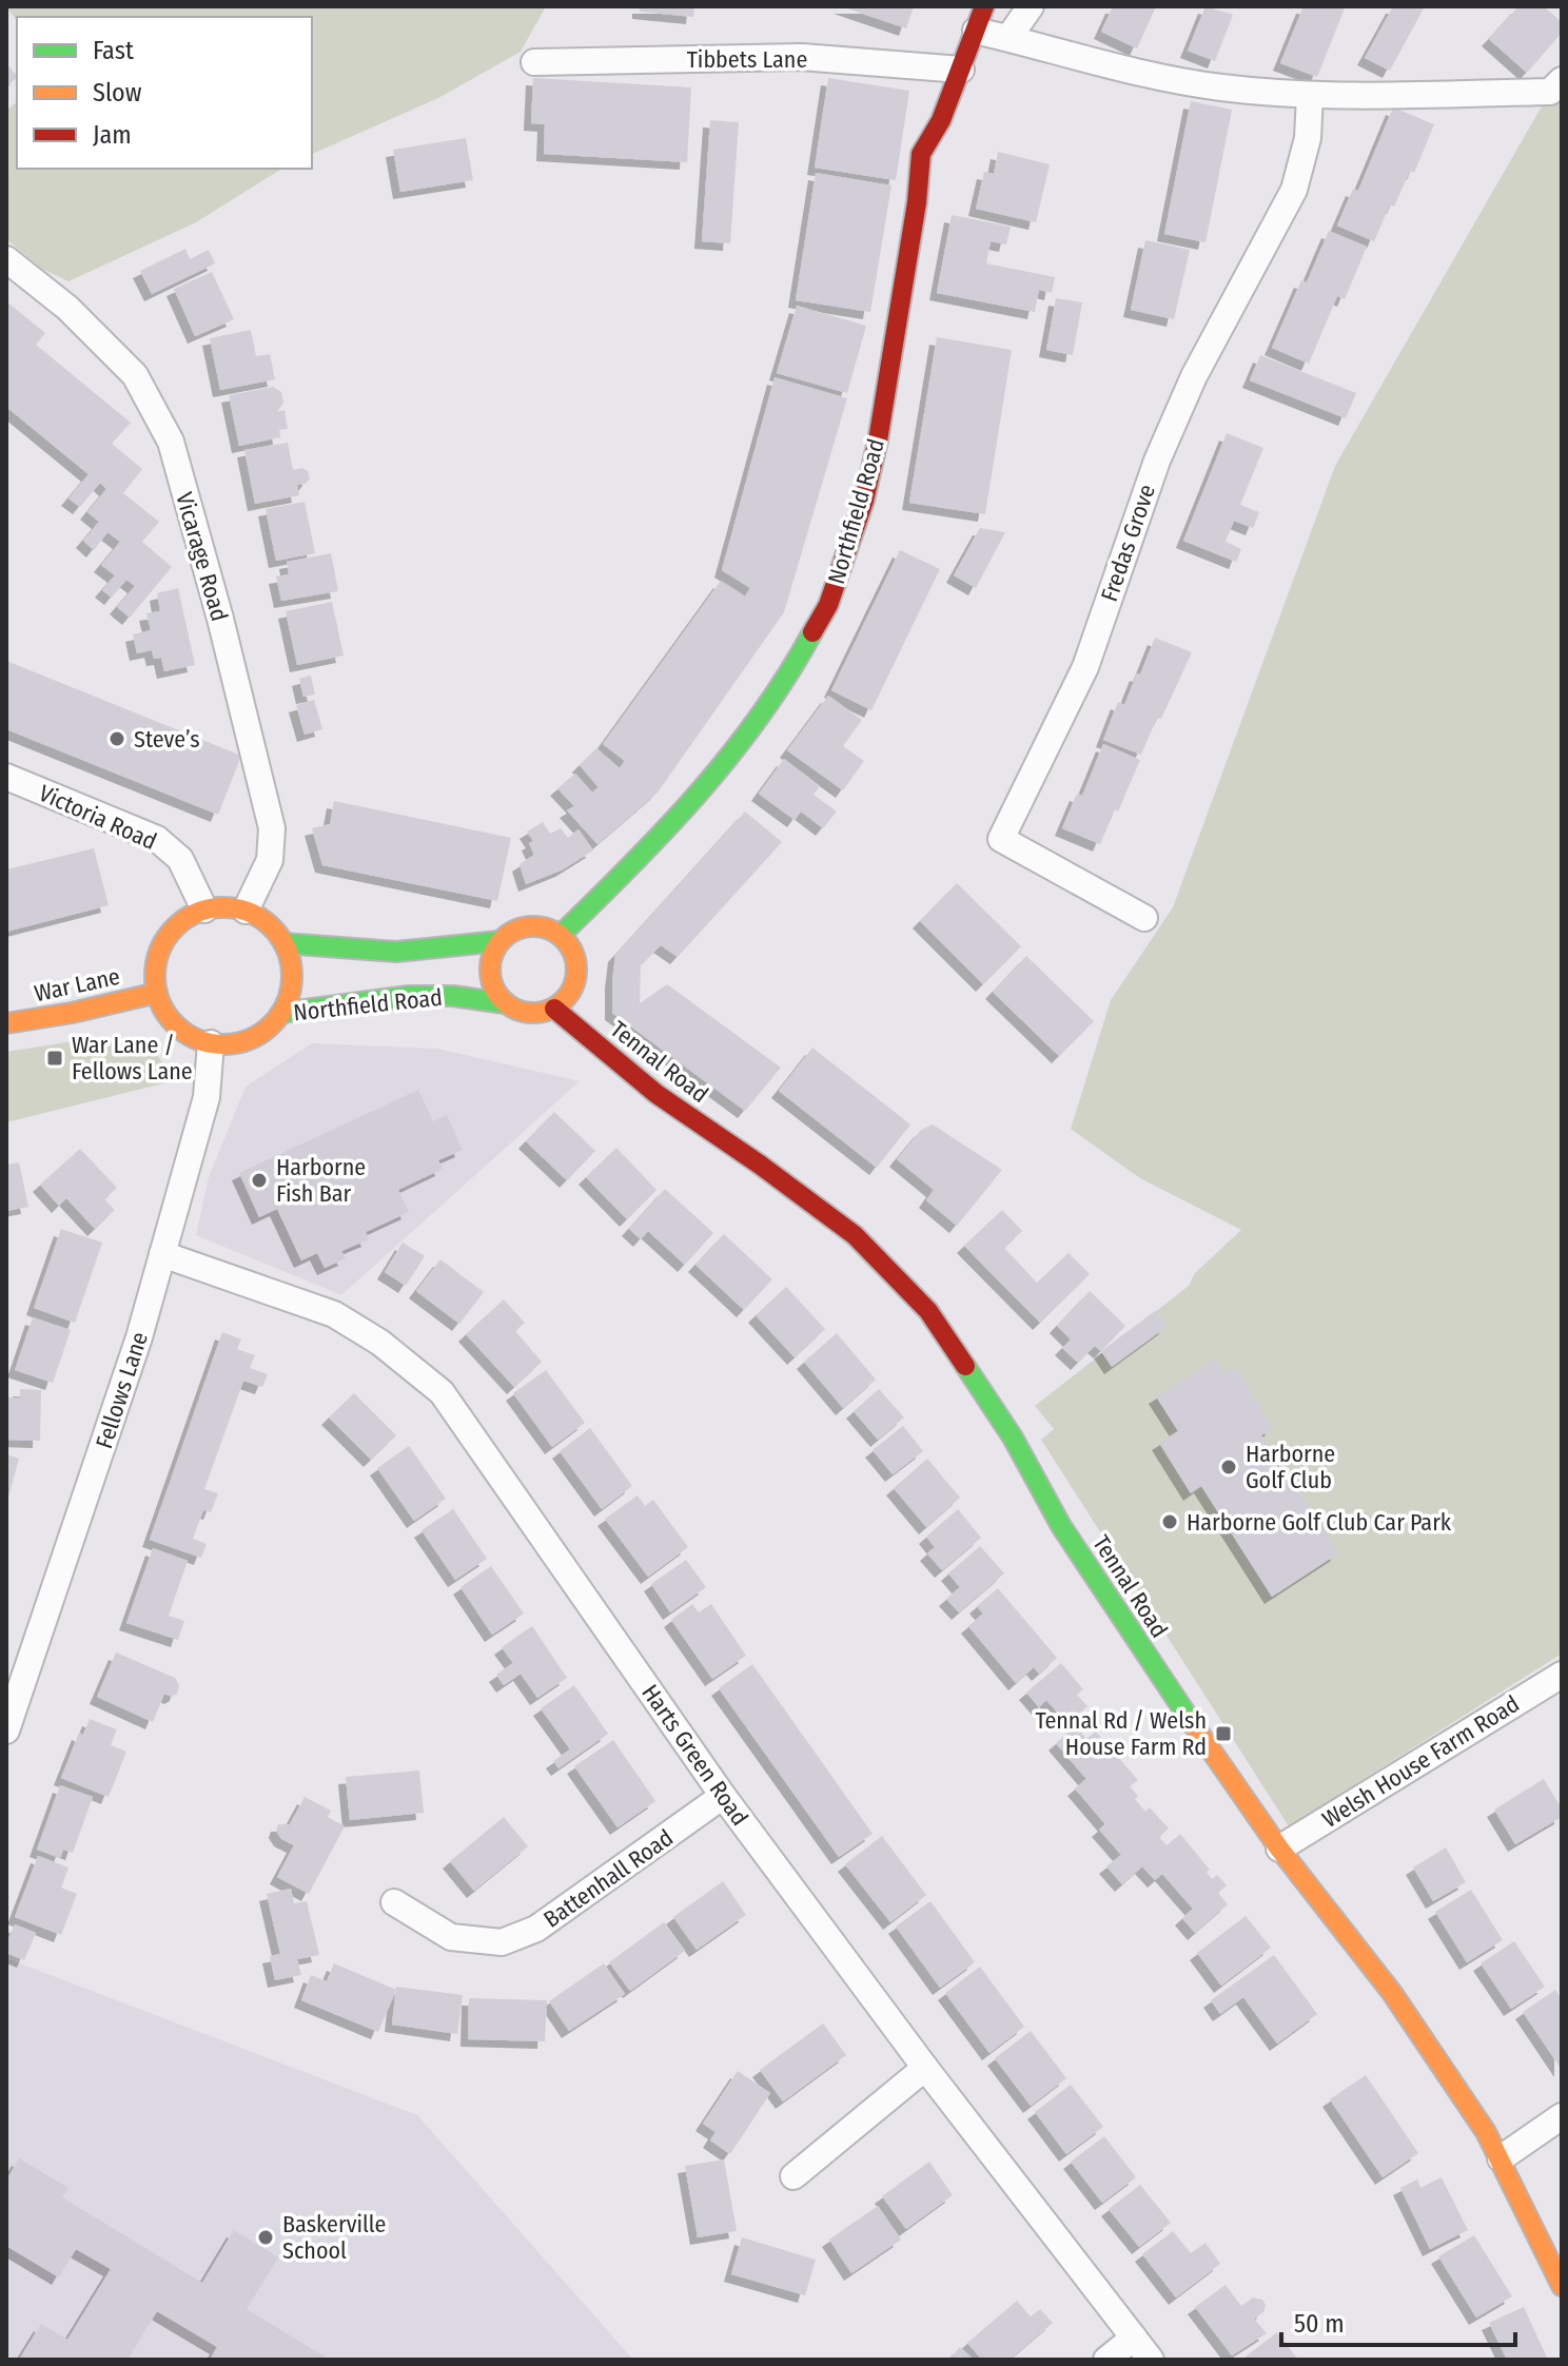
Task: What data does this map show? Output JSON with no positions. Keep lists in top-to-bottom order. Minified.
{"streets":{"street":["Tibbets Lane","Northfield Road","Fredas Grove","Vicarage Road","Victoria Road","War Lane","Tennal Road","Fellows Lane","Harts Green Road","Welsh House Farm Road","Battenhall Road"]},"crossings":[["Tibbets Lane","Northfield Road"],["Northfield Road","Vicarage Road"],["Northfield Road","Victoria Road"],["Northfield Road","War Lane"],["Northfield Road","Tennal Road"],["Northfield Road","Fellows Lane"],["Vicarage Road","Victoria Road"],["Vicarage Road","War Lane"],["Vicarage Road","Fellows Lane"],["Victoria Road","War Lane"],["Victoria Road","Fellows Lane"],["War Lane","Fellows Lane"],["Tennal Road","Welsh House Farm Road"],["Fellows Lane","Harts Green Road"],["Harts Green Road","Battenhall Road"]],"places":{"other":["Steve’s","Harborne Fish Bar","Harborne Golf Club","Harborne Golf Club Car Park","Baskerville School"],"transit":["War Lane / Fellows Lane","Tennal Rd / Welsh House Farm Rd"]},"legend":["Fast","Slow","Jam"],"scale_bar":"50 m"}
